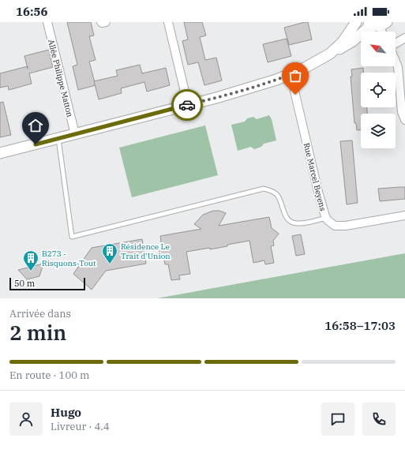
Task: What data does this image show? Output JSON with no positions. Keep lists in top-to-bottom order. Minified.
{"streets":{"street":["Allée Philippe Matton","Rue Marcel Beyens"]},"places":{"building":["Résidence Le Trait d’Union","B273 - Risquons-Tout"]},"scale_bar":"50 m","north":"top left","page":{"status":"16:56","scale":"50 m","heading":["2 min","Arrivée dans","16:58–17:03"],"panel":["Hugo","Livreur · 4.4"],"bar":"En route · 100 m"}}
